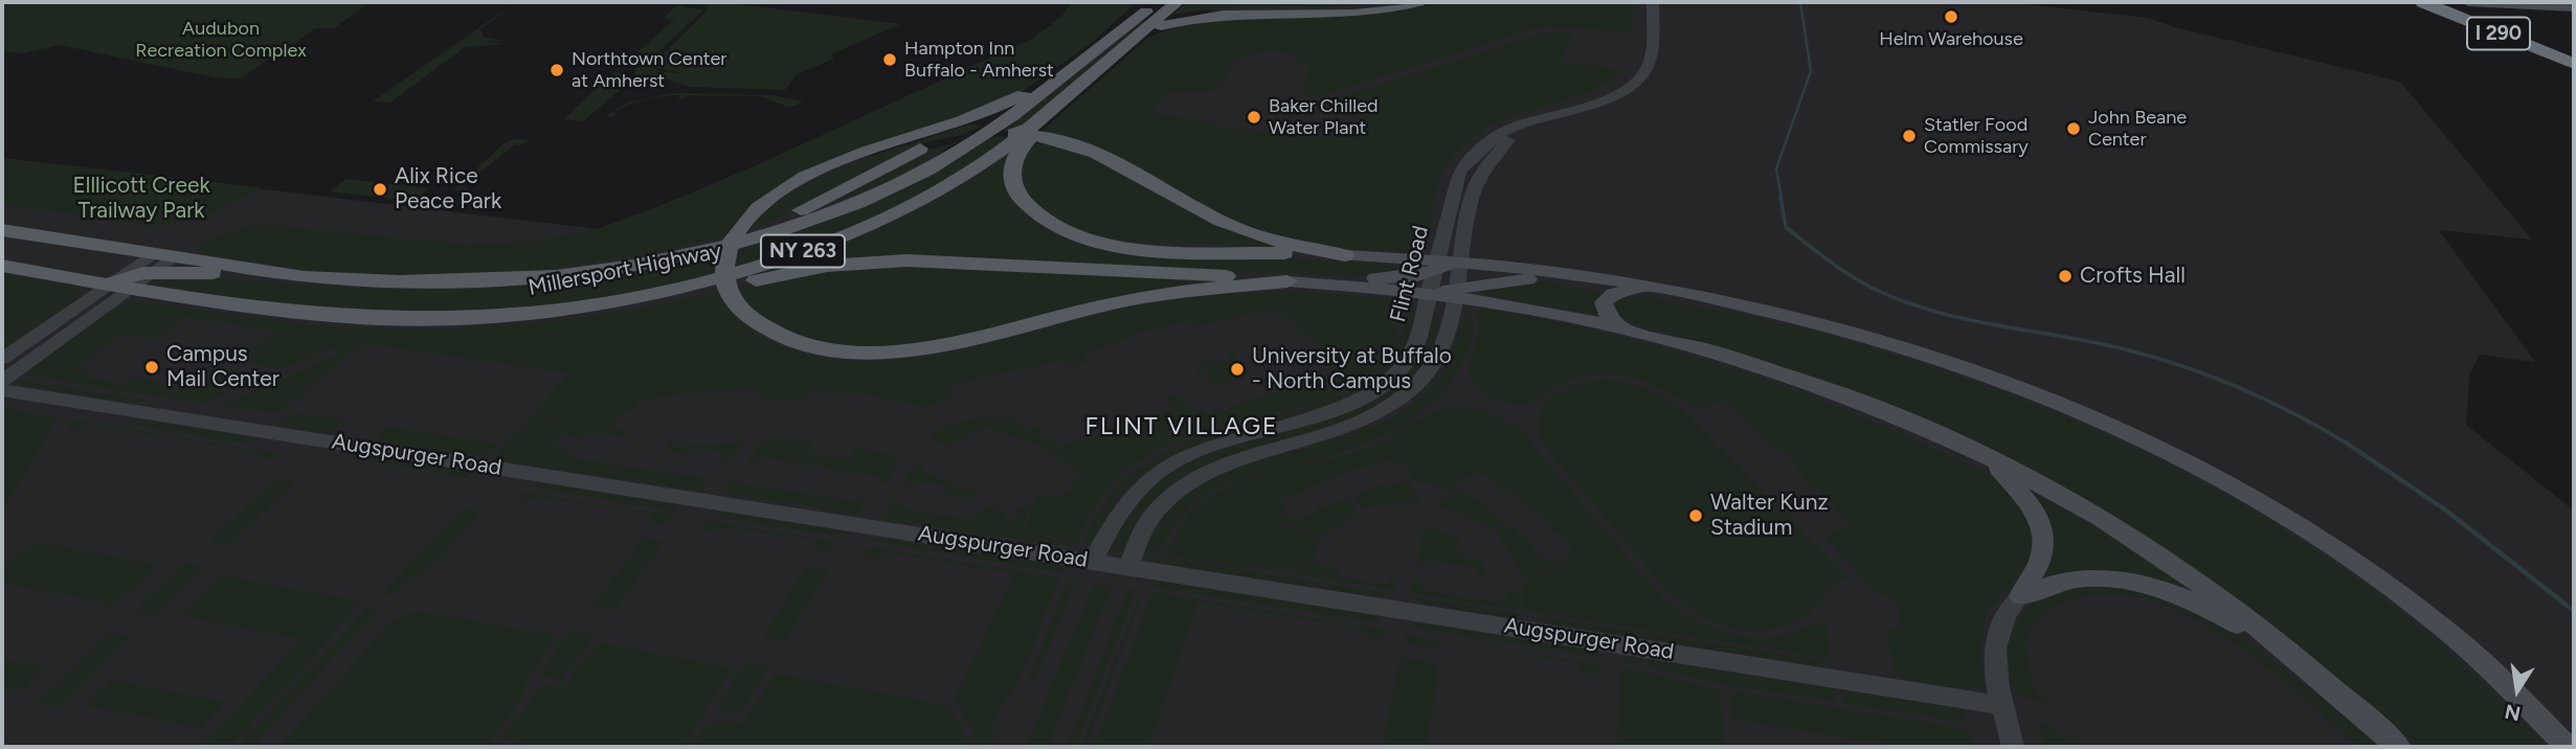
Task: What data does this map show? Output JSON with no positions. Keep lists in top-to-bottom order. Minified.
{"streets":{"highway":["I 290"],"main road":["NY 263","Millersport Highway"],"street":["Flint Road","Augspurger Road"]},"crossings":[["Flint Road","Augspurger Road"]],"districts":["FLINT VILLAGE"],"parks":["Audubon Recreation Complex","Elllicott Creek Trailway Park"],"places":["Helm Warehouse","Hampton Inn Buffalo - Amherst","Northtown Center at Amherst","Baker Chilled Water Plant","John Beane Center","Statler Food Commissary","Alix Rice Peace Park","Crofts Hall","Campus Mail Center","University at Buffalo - North Campus","Walter Kunz Stadium"],"north":"bottom"}
